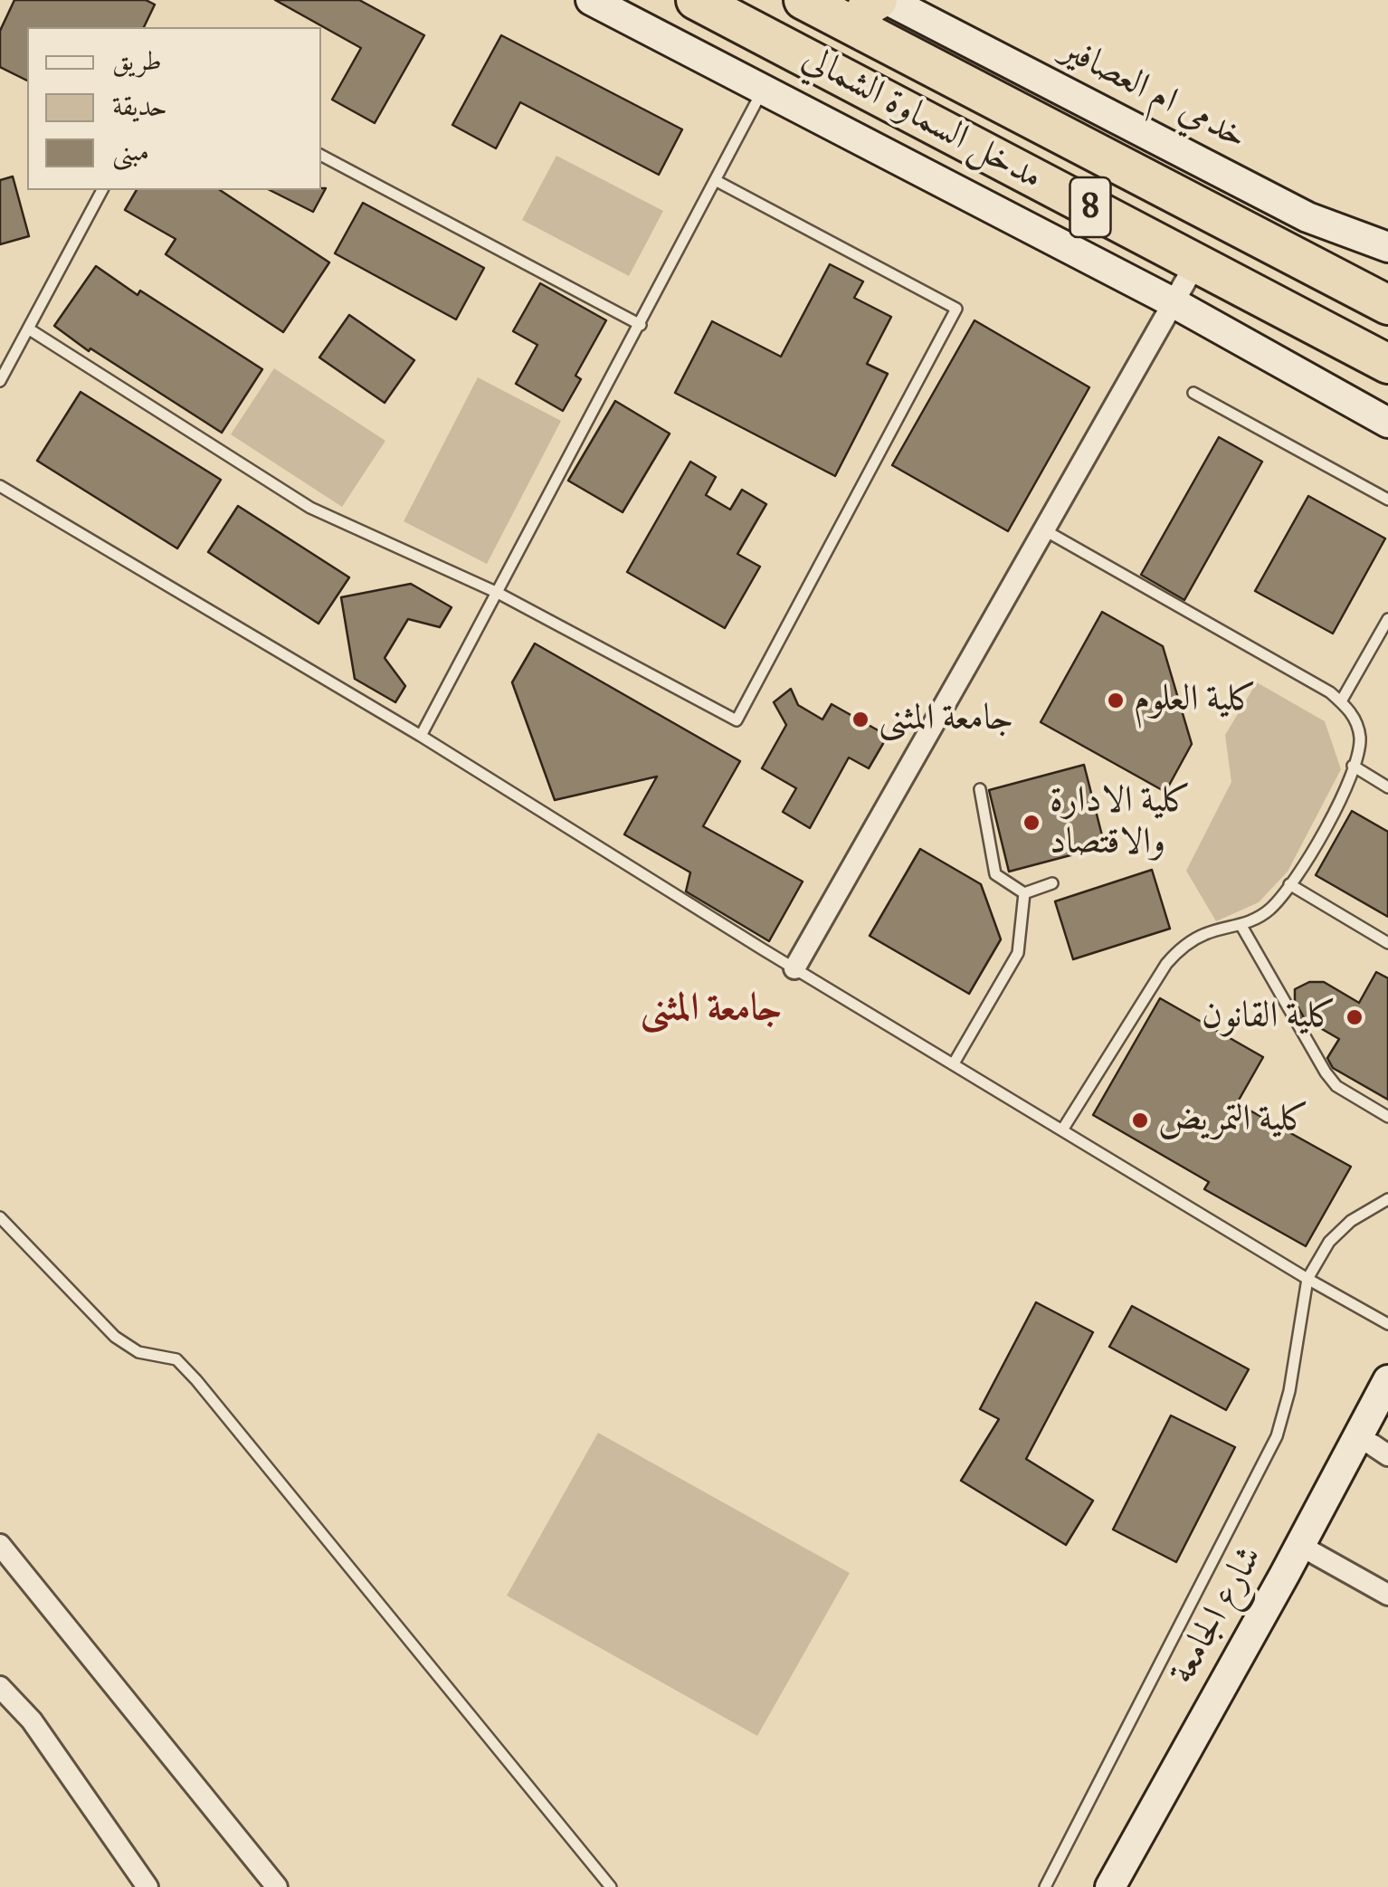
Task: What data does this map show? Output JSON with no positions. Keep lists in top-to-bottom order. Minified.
{"streets":{"highway":["مدخل السماوة الشمالي","8"],"main road":["خدمي ام العصافير","شارع الجامعة"]},"districts":["جامعة المثنى"],"places":["كلية العلوم","جامعة المثنى","كلية الادارة والاقتصاد","كلية القانون","كلية التمريض"],"legend":["طريق","حديقة","مبنى"]}
